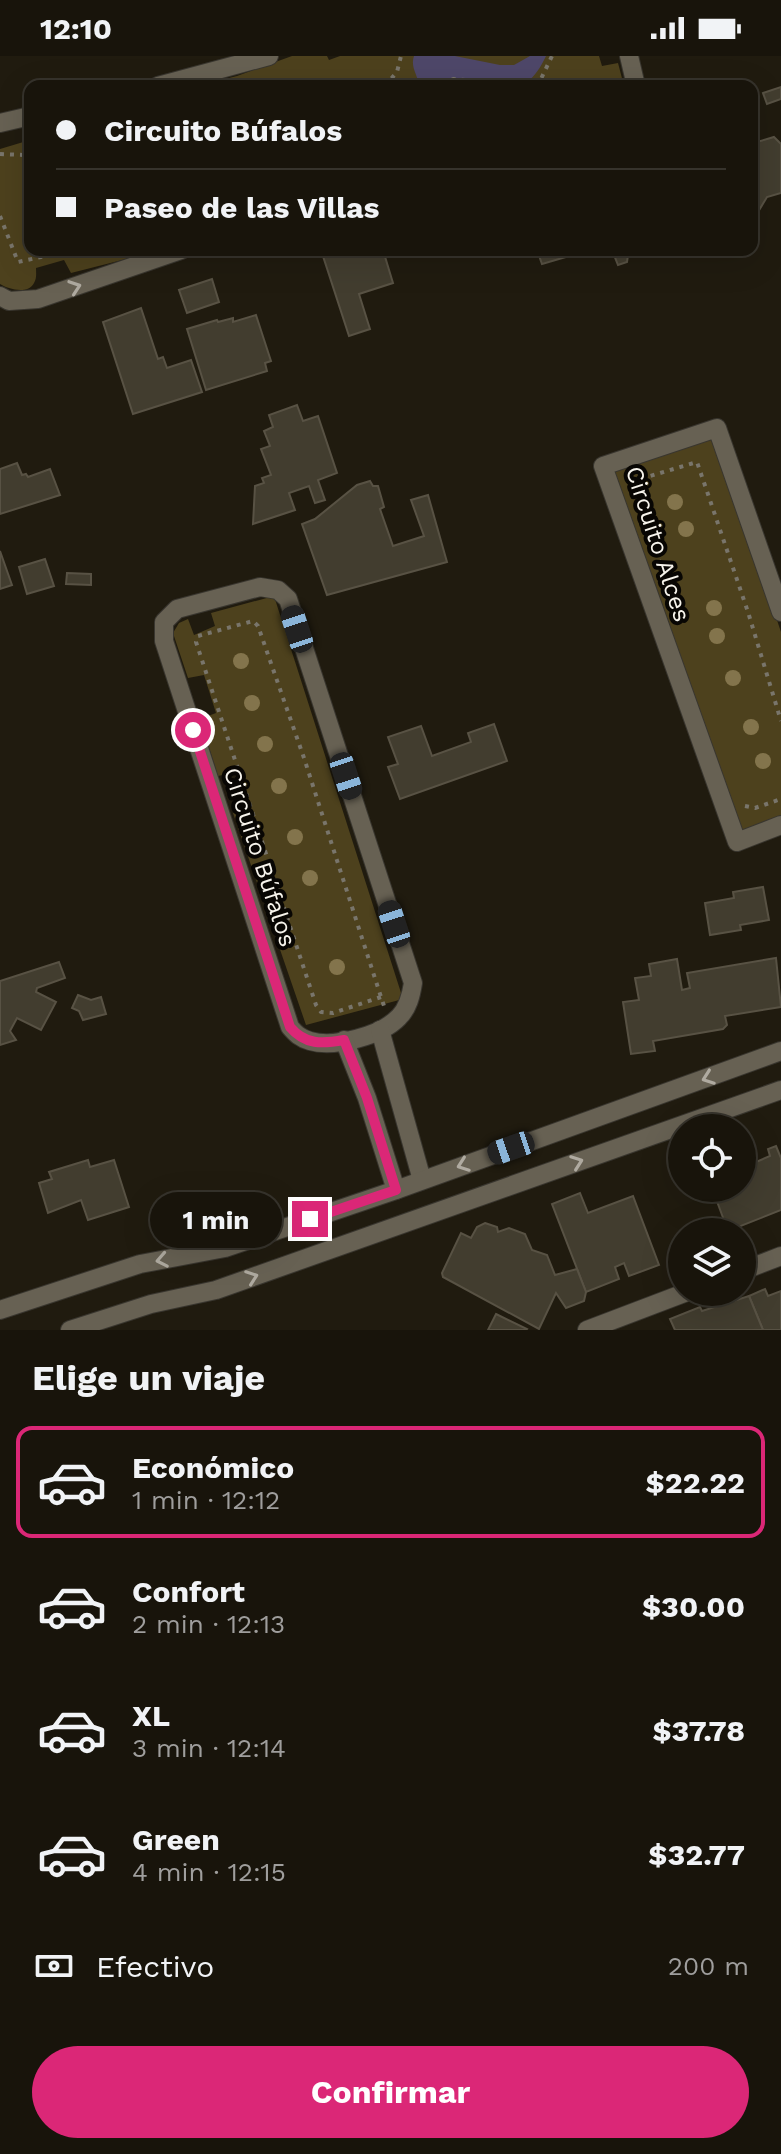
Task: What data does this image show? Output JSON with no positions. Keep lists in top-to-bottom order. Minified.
{"streets":{"street":["Circuito Alces","Circuito Búfalos"]},"page":{"status":"12:10","banner":["Circuito Búfalos","Paseo de las Villas"],"bubble":"1 min","heading":"Elige un viaje","list":[{"name":"Económico","note":"1 min · 12:12","value":"$22.22"},{"name":"Confort","note":"2 min · 12:13","value":"$30.00"},{"name":"XL","note":"3 min · 12:14","value":"$37.78"},{"name":"Green","note":"4 min · 12:15","value":"$32.77"}],"pay":["Efectivo","200 m"],"buttons":"Confirmar"}}
